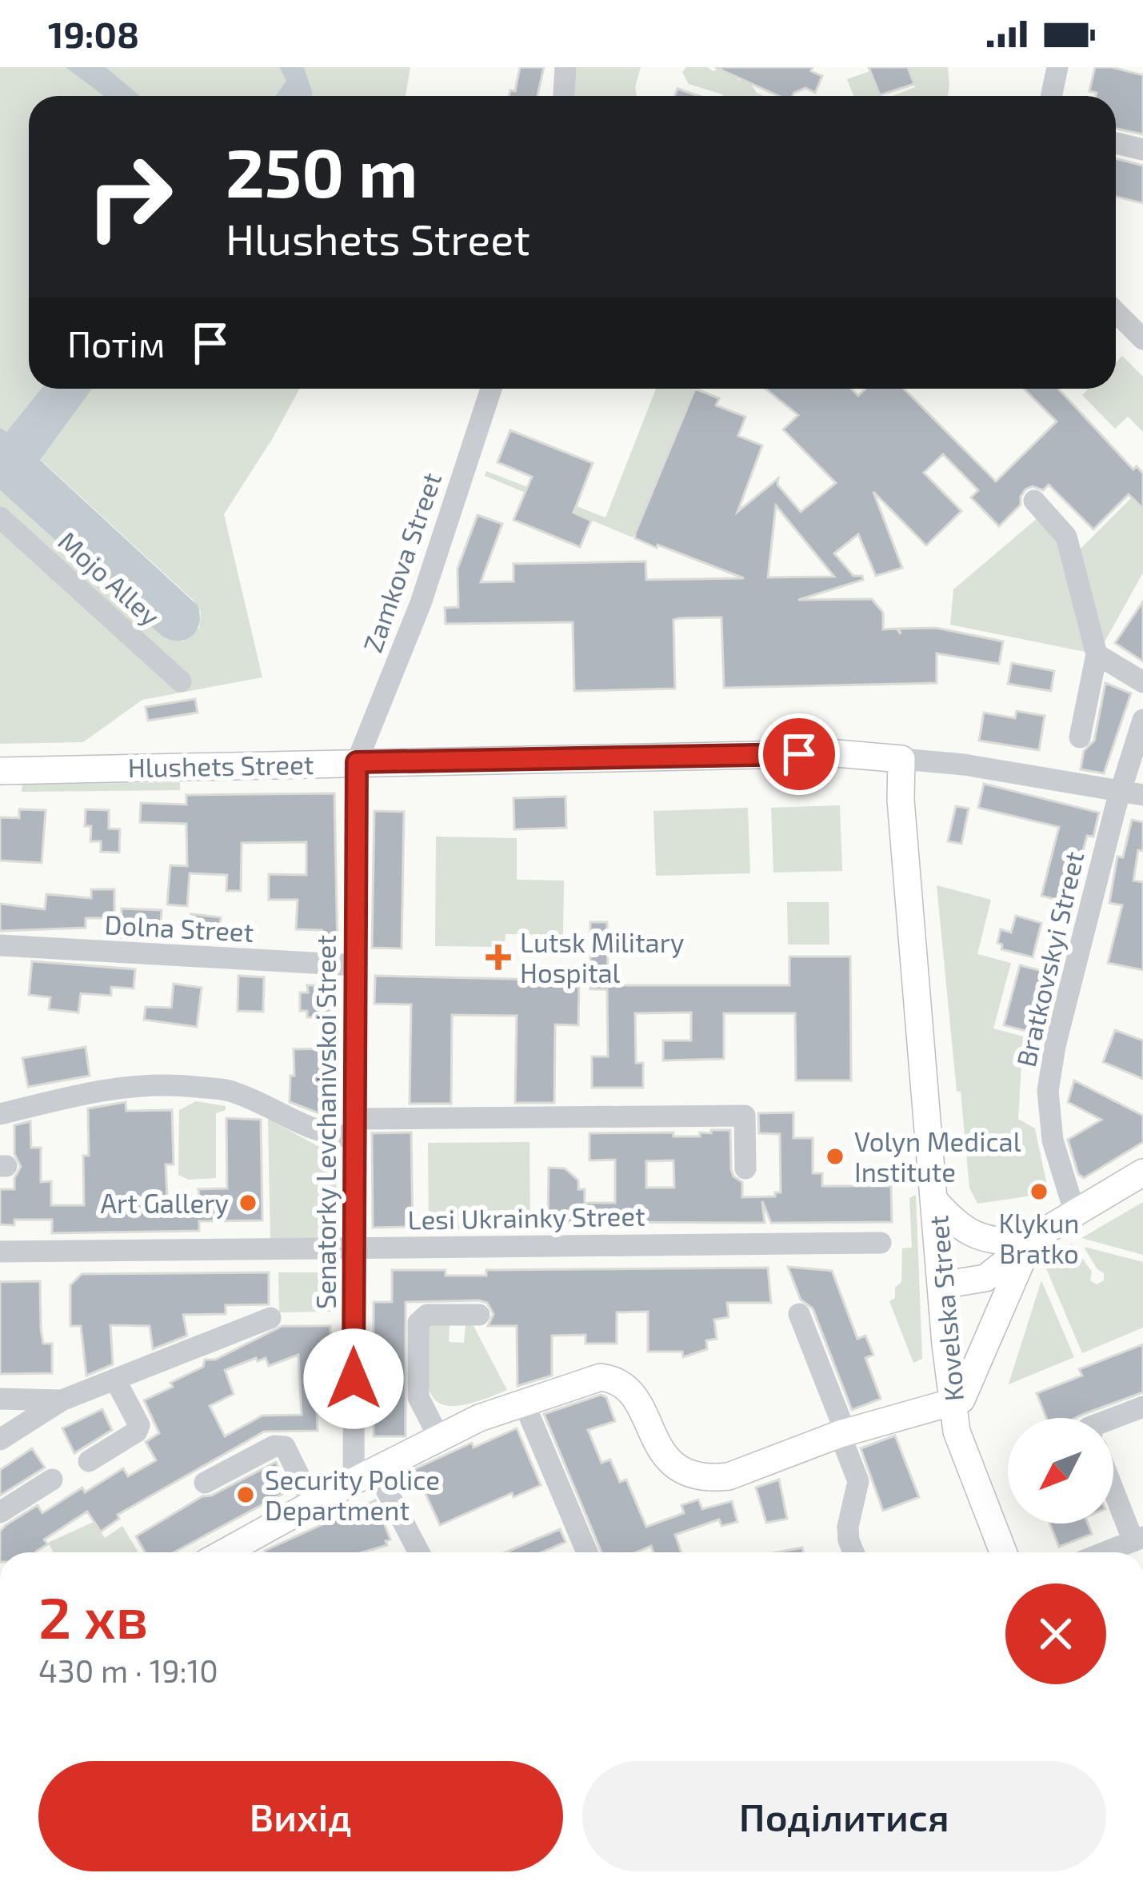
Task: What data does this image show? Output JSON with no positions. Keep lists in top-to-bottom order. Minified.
{"streets":{"main road":["Hlushets Street","Kovelska Street"],"street":["Zamkova Street","Mojo Alley","Dolna Street","Bratkovskyi Street","Senatorky Levchanivskoi Street","Lesi Ukrainky Street"]},"crossings":[["Zamkova Street","Hlushets Street"],["Zamkova Street","Senatorky Levchanivskoi Street"],["Hlushets Street","Senatorky Levchanivskoi Street"],["Hlushets Street","Kovelska Street"],["Dolna Street","Senatorky Levchanivskoi Street"],["Senatorky Levchanivskoi Street","Lesi Ukrainky Street"]],"places":{"health":["Lutsk Military Hospital"],"other":["Volyn Medical Institute","Klykun Bratko","Art Gallery","Security Police Department"]},"north":"bottom left","page":{"status":"19:08","turn":["250 m","Hlushets Street"],"then":"Потім","heading":["2 хв","430 m · 19:10"],"buttons":["Вихід","Поділитися"]}}
